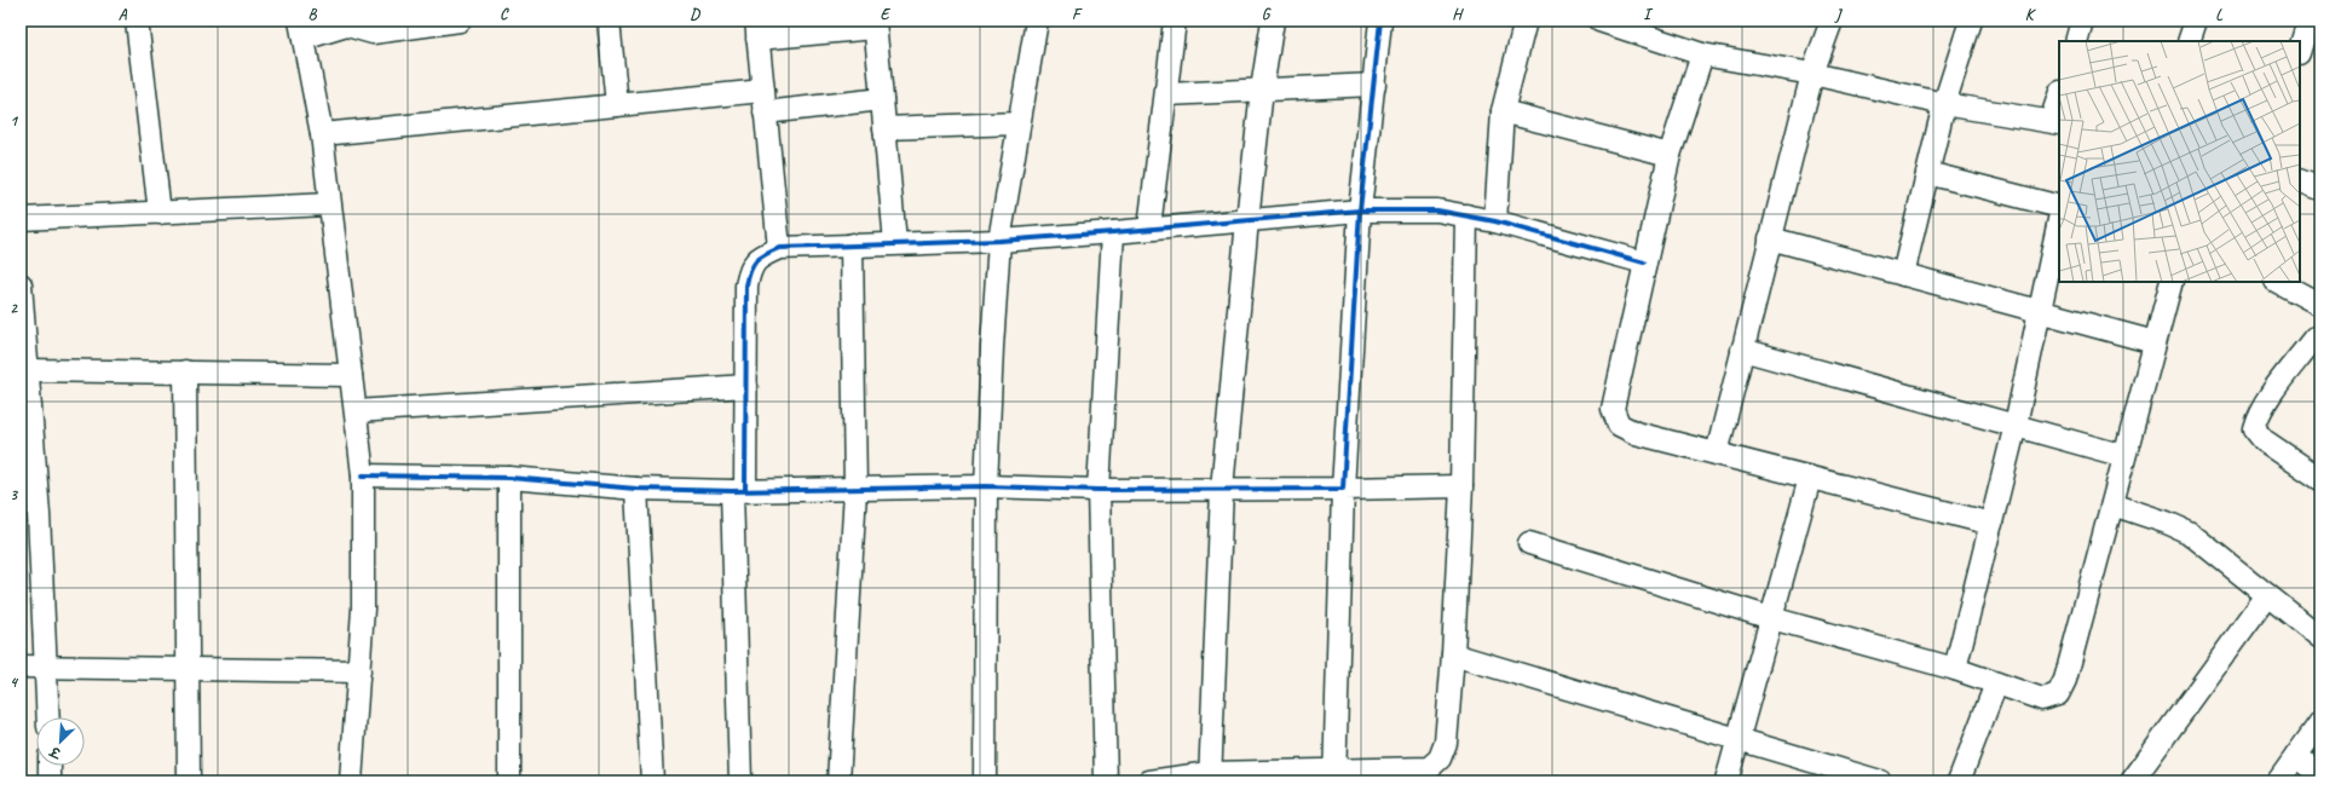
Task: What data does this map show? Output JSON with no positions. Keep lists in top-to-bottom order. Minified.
{"north":"bottom left","grid":{"columns":["A","B","C","D","E","F","G","H","I","J","K","L"],"rows":["1","2","3","4"]}}
